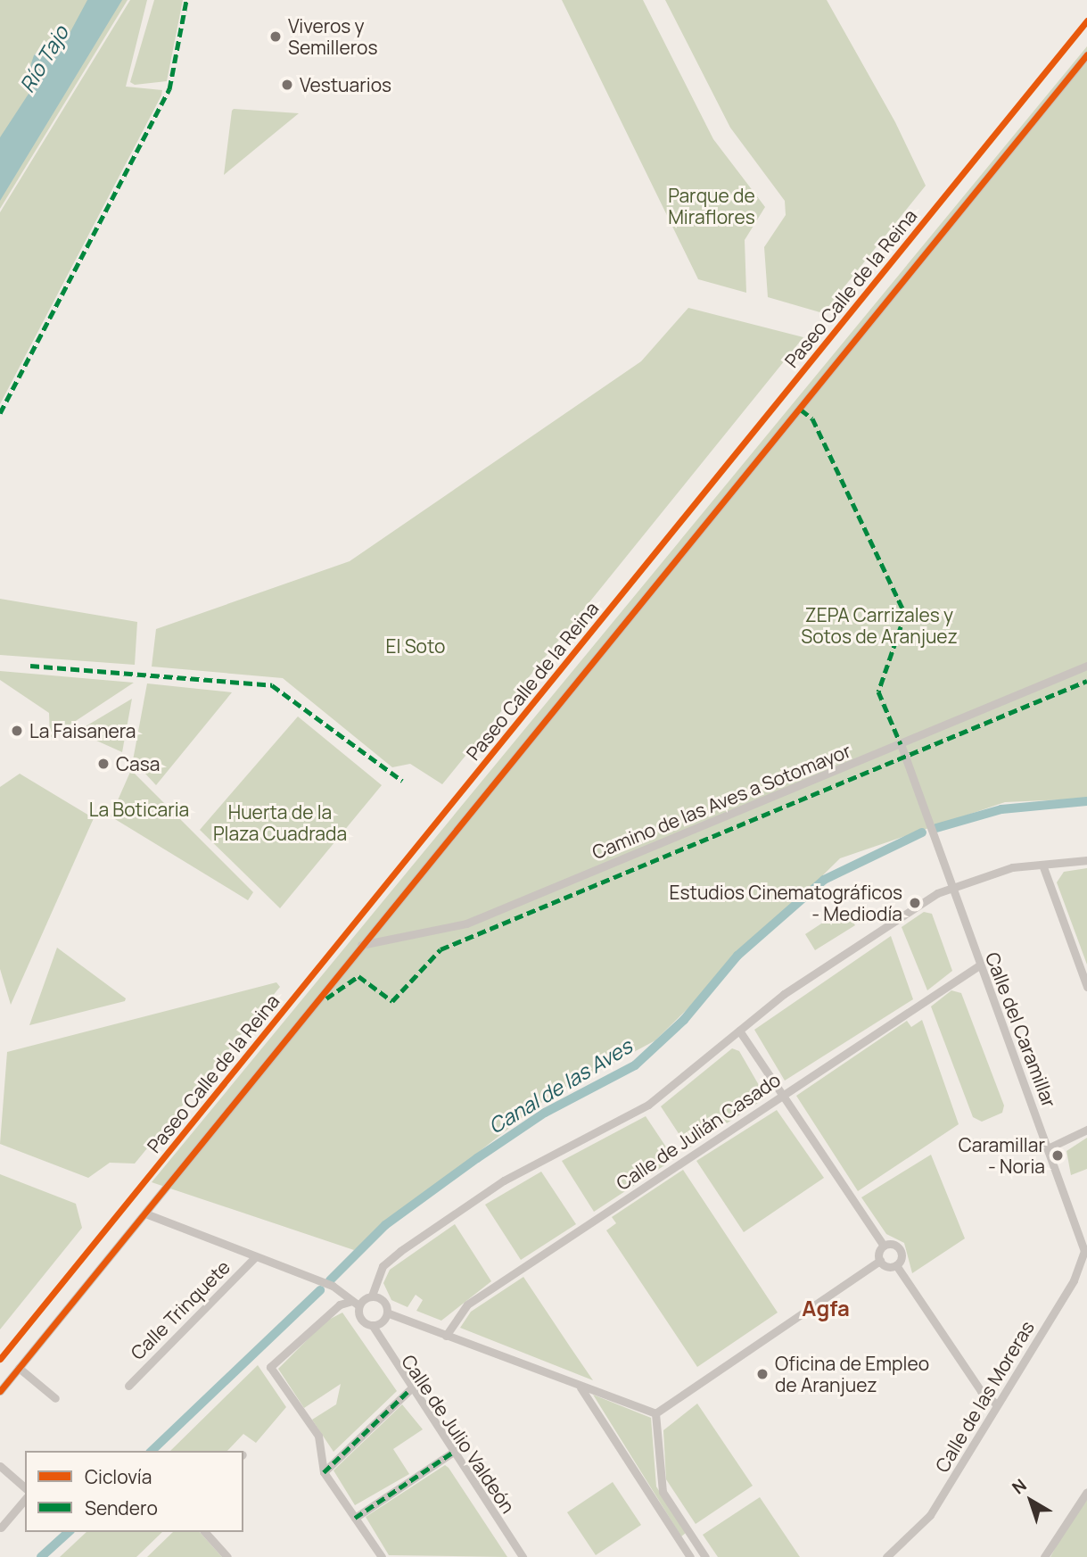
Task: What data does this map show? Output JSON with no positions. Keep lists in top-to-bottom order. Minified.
{"streets":{"street":["Camino de las Aves a Sotomayor","Calle del Caramillar","Calle de Julián Casado","Calle Trinquete","Calle de las Moreras","Calle de Julio Valdeón"],"cycle path":["Paseo Calle de la Reina"]},"crossings":[["Camino de las Aves a Sotomayor","Calle del Caramillar"],["Calle del Caramillar","Calle de Julián Casado"],["Calle del Caramillar","Calle de las Moreras"],["Calle Trinquete","Calle de Julio Valdeón"]],"districts":["Agfa"],"water":["Río Tajo","Canal de las Aves"],"parks":["Parque de Miraflores","ZEPA Carrizales y Sotos de Aranjuez","El Soto","La Boticaria","Huerta de la Plaza Cuadrada"],"places":["Viveros y Semilleros","Vestuarios","La Faisanera","Casa","Estudios Cinematográficos - Mediodía","Caramillar - Noria","Oficina de Empleo de Aranjuez"],"legend":["Ciclovía","Sendero"],"north":"top left"}
